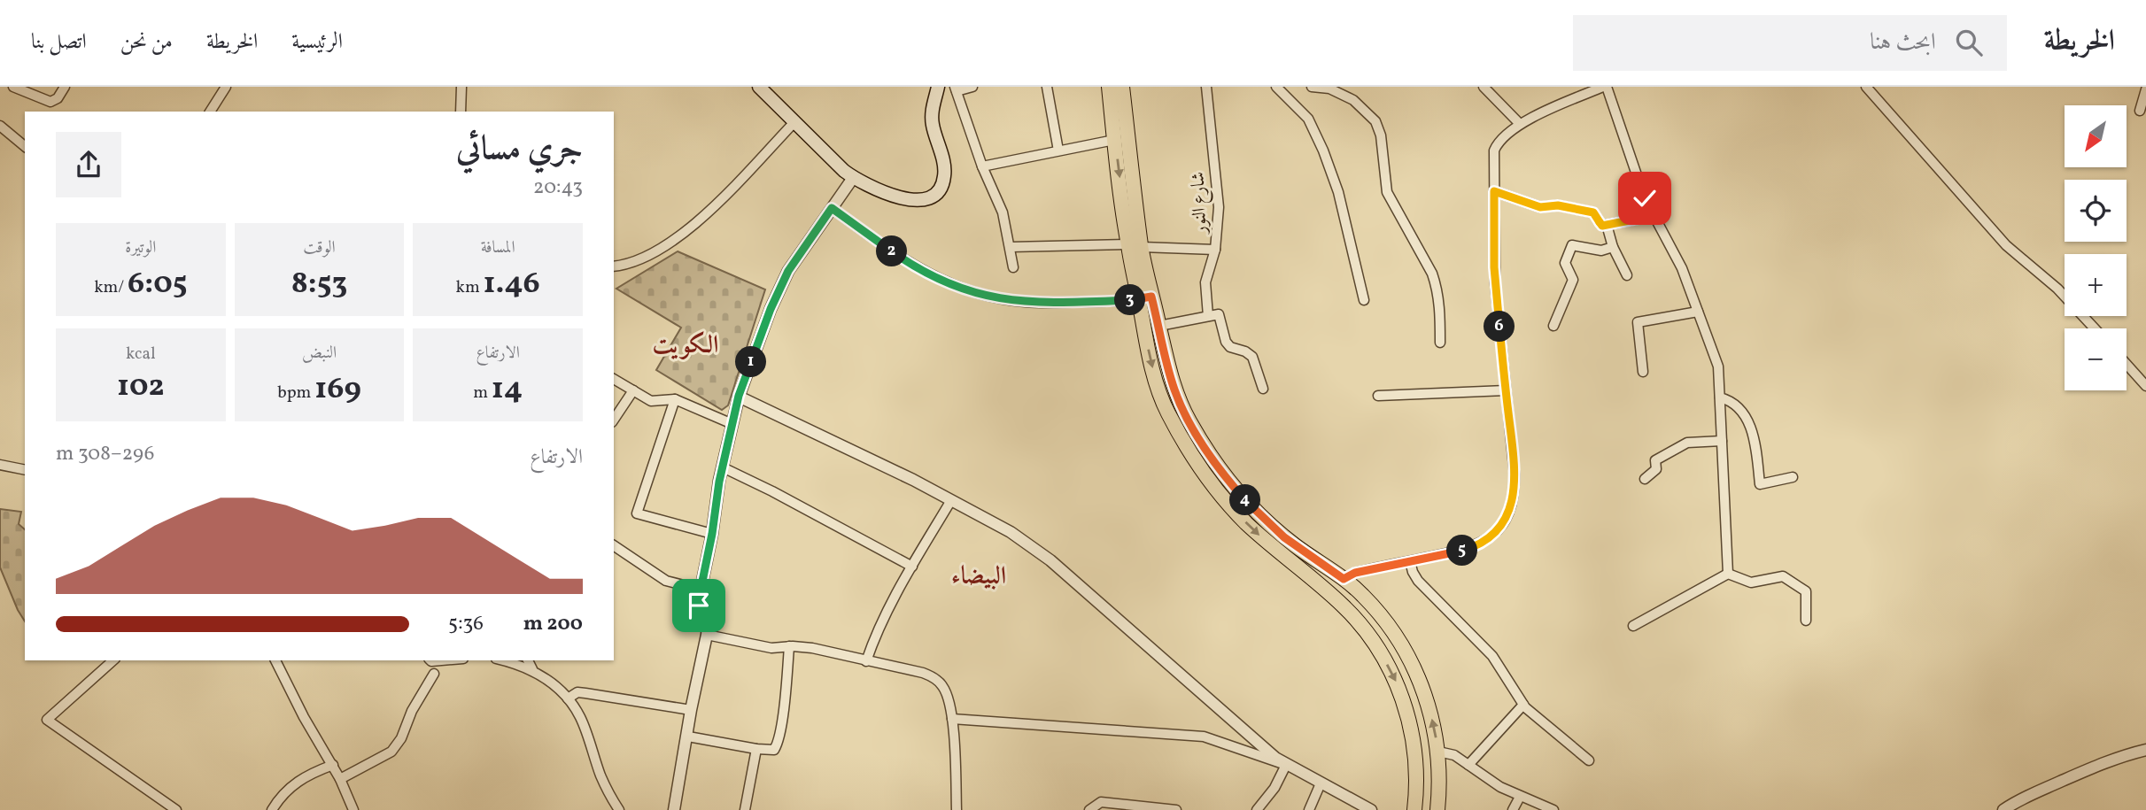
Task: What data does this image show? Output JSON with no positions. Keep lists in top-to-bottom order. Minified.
{"streets":{"street":["شارع النور"]},"districts":["الكويت","البيضاء"],"north":"bottom left","page":{"header":"الخريطة","search":"ابحث هنا","nav":["الرئيسية","الخريطة","من نحن","اتصل بنا"],"map_buttons":["+","−"],"heading":["جري مسائي","20:43"],"stats":[["المسافة","1.46 km"],["الوقت","8:53"],["الوتيرة","6:05 /km"],["الارتفاع","14 m"],["النبض","169 bpm"],["kcal","102"]],"pins":["2","3","6","1","4","5"],"chart":["الارتفاع","296–308 m"],"list":[{"name":"200 m","note":"5:36"}]}}
